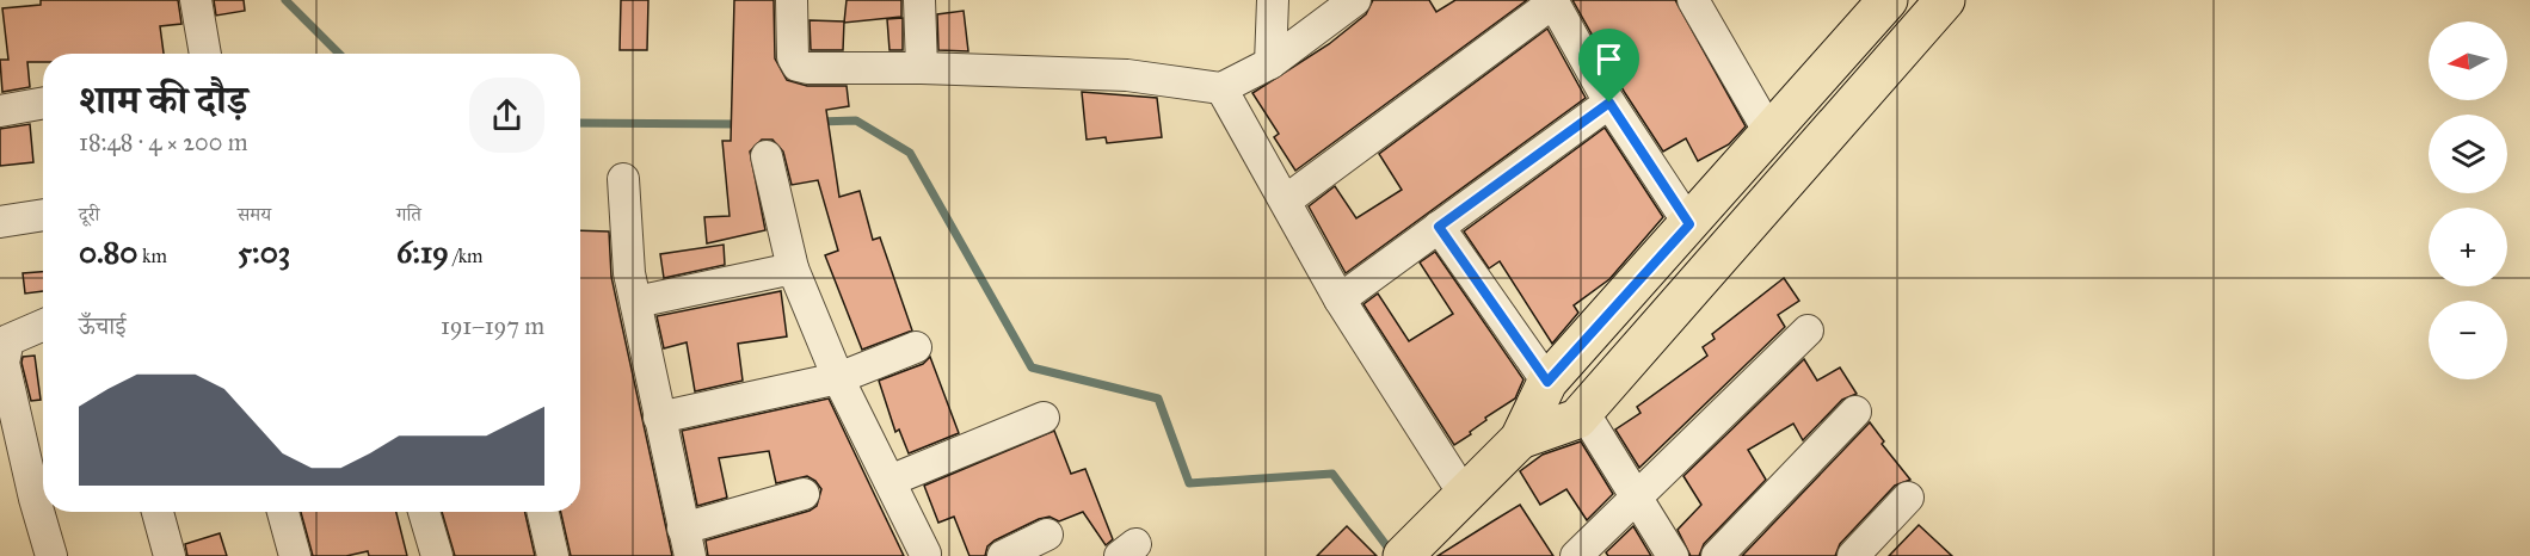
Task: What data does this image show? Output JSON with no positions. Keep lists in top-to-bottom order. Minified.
{"north":"left","page":{"map_buttons":["+","−"],"heading":["शाम की दौड़","18:48 · 4 × 200 m"],"stats":[["दूरी","0.80 km"],["समय","5:03"],["गति","6:19 /km"]],"chart":["ऊँचाई","191–197 m"]}}
